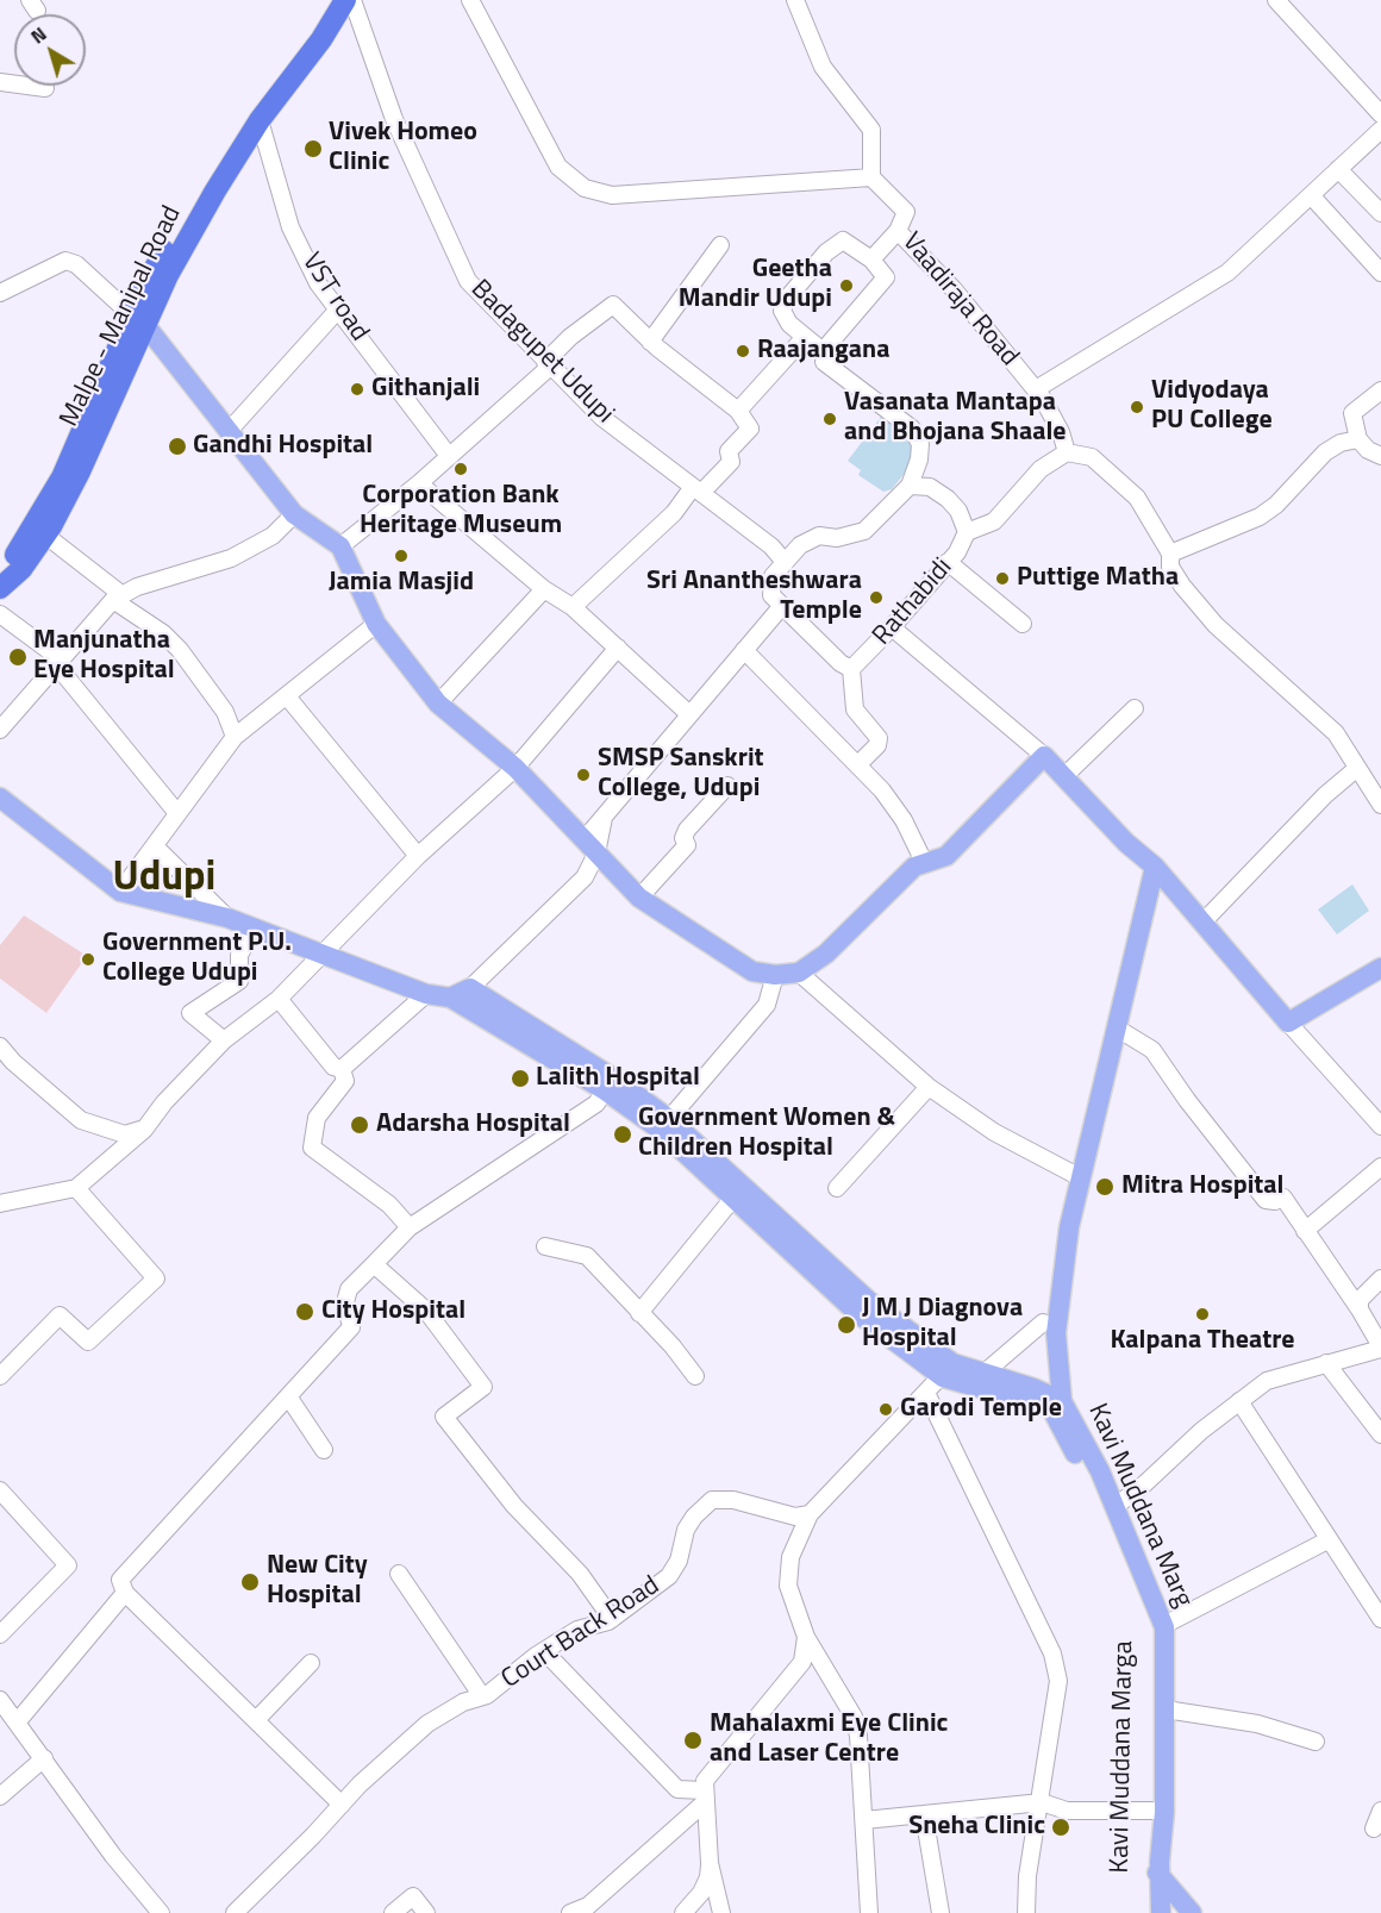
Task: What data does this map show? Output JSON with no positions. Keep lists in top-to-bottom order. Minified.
{"streets":{"highway":["Malpe - Manipal Road"],"main road":["Kavi Muddana Marg","Kavi Muddana Marga"],"street":["VST road","Vaadiraja Road","Badagupet Udupi","Rathabidi","Court Back Road"]},"crossings":[["VST road","Malpe - Manipal Road"],["Kavi Muddana Marg","Kavi Muddana Marga"]],"districts":["Udupi"],"places":["Vivek Homeo Clinic","Geetha Mandir Udupi","Raajangana","Githanjali","Vidyodaya PU College","Vasanata Mantapa and Bhojana Shaale","Gandhi Hospital","Corporation Bank Heritage Museum","Jamia Masjid","Puttige Matha","Sri Anantheshwara Temple","Manjunatha Eye Hospital","SMSP Sanskrit College, Udupi","Government P.U. College Udupi","Lalith Hospital","Adarsha Hospital","Government Women & Children Hospital","Mitra Hospital","City Hospital","Kalpana Theatre","J M J Diagnova Hospital","Garodi Temple","New City Hospital","Mahalaxmi Eye Clinic and Laser Centre","Sneha Clinic"],"north":"top left"}
